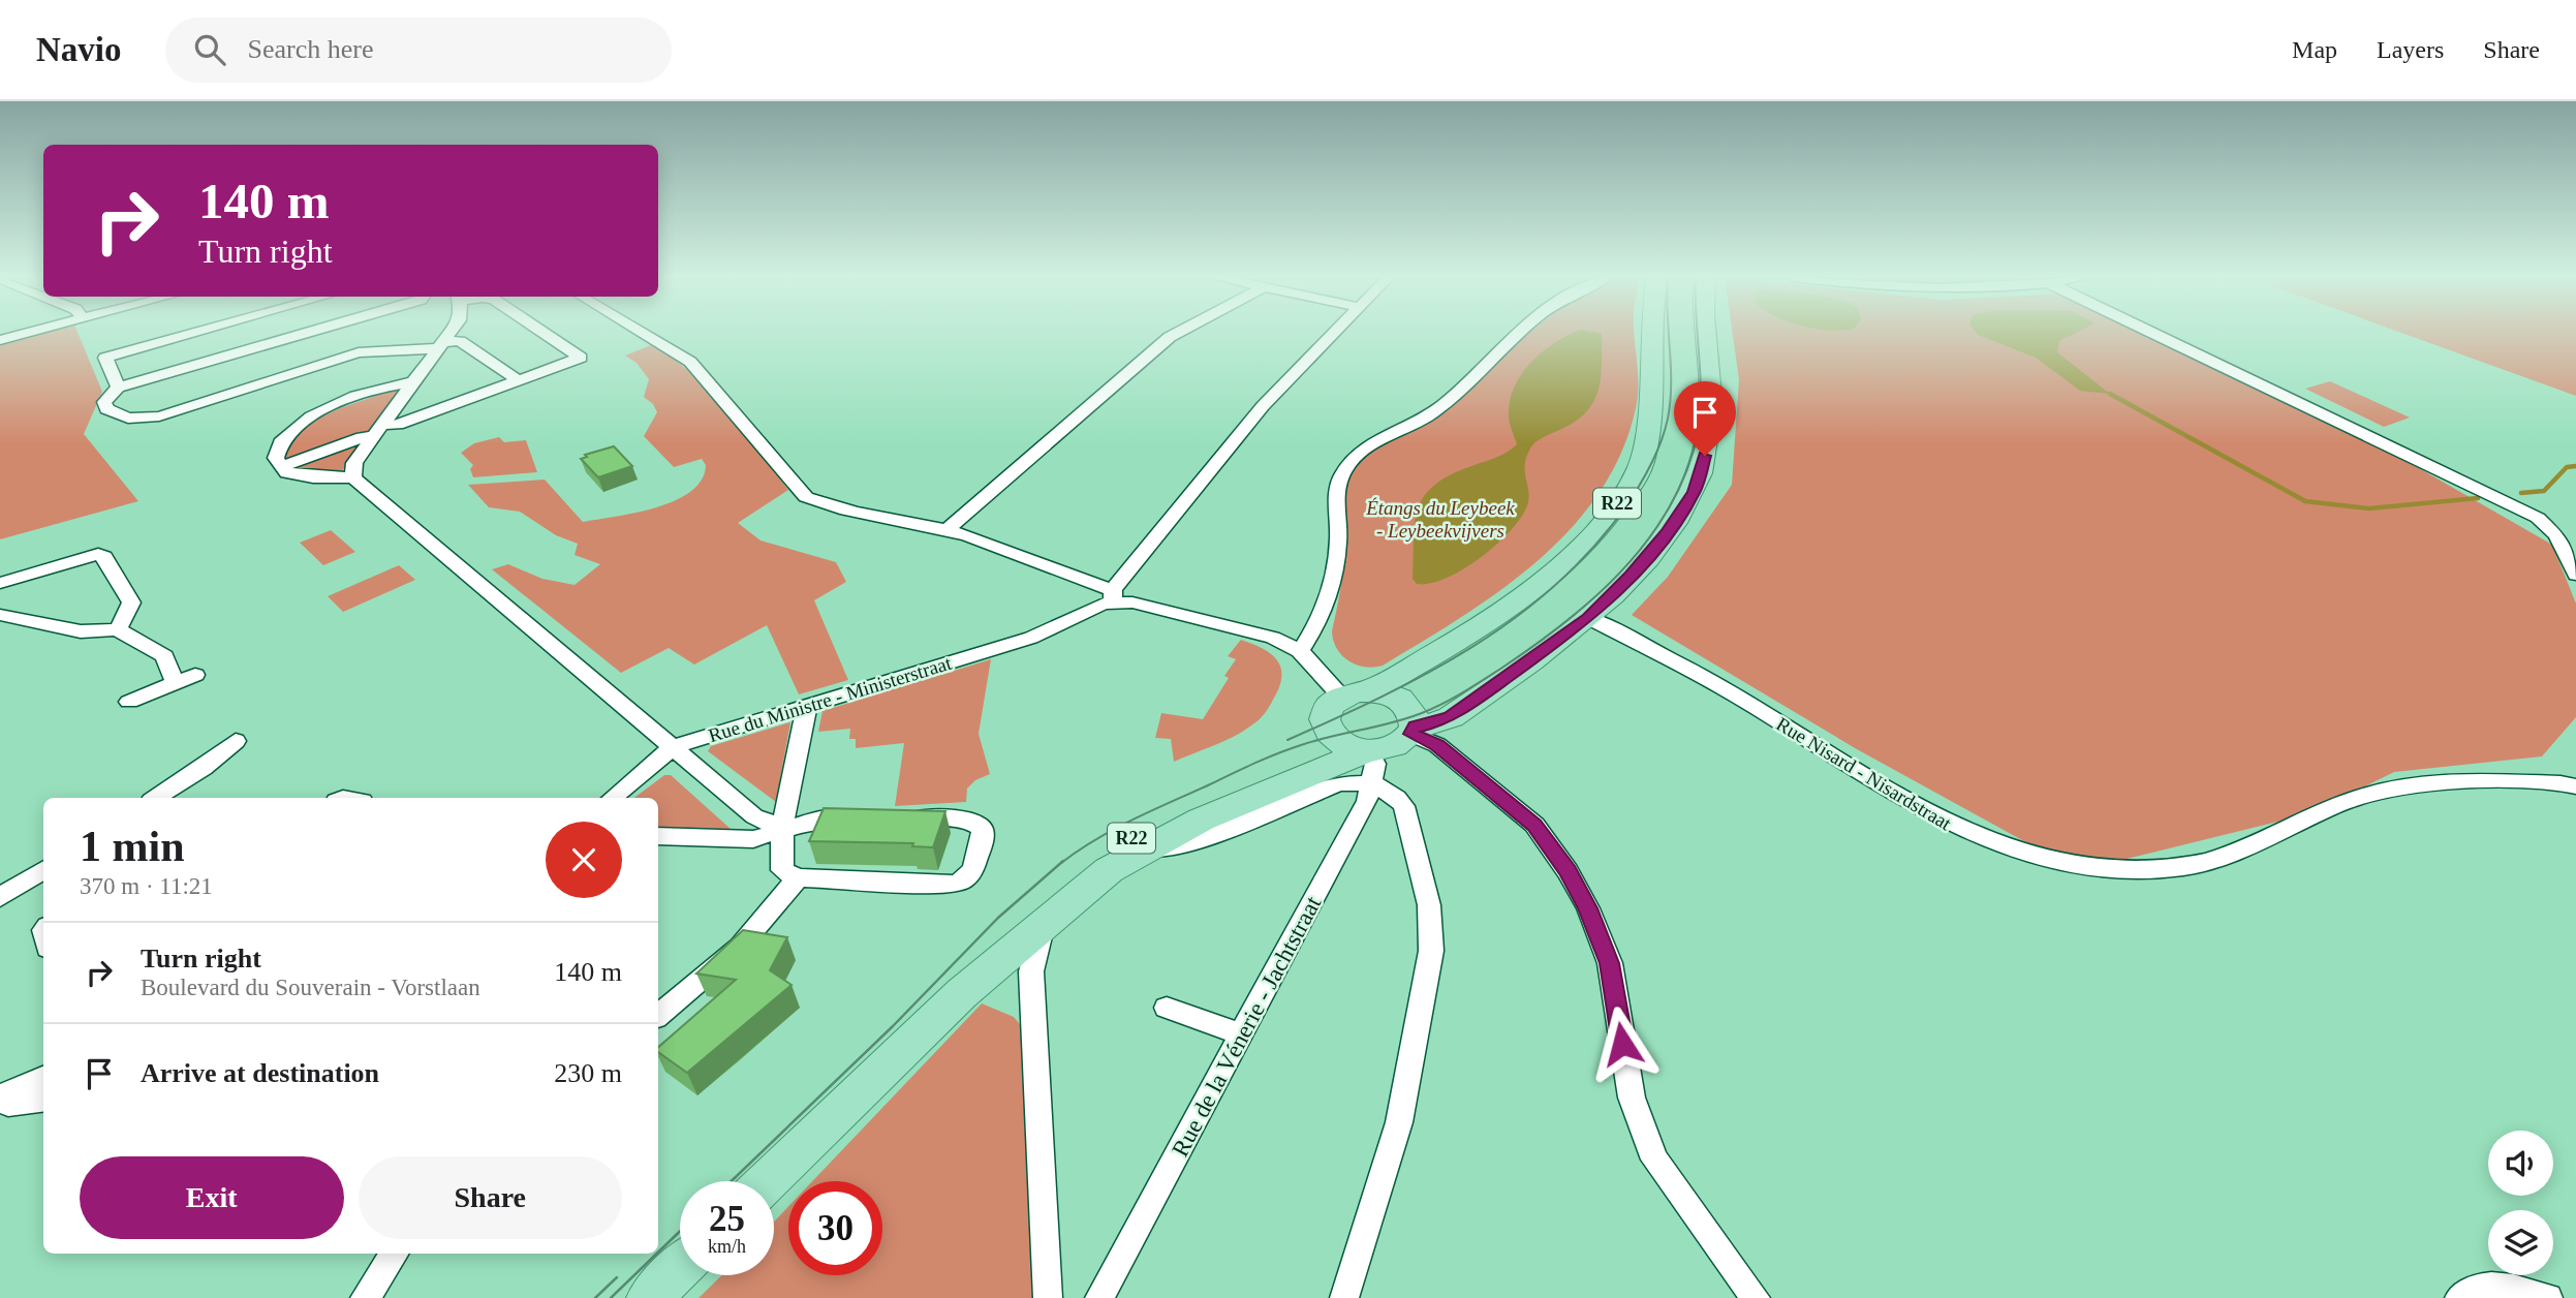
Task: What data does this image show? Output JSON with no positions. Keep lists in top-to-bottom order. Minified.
{"streets":{"main road":["R22"],"street":["Rue du Ministre - Ministerstraat","Rue Nisard - Nisardstraat","Rue de la Vénerie - Jachtstraat"]},"crossings":[["R22","Rue Nisard - Nisardstraat"],["R22","Rue de la Vénerie - Jachtstraat"]],"parks":["Étangs du Leybeek - Leybeekvijvers"],"page":{"header":"Navio","search":"Search here","nav":["Map","Layers","Share"],"turn":["140 m","Turn right"],"heading":["1 min","370 m · 11:21"],"list":[{"name":"Turn right","note":"Boulevard du Souverain - Vorstlaan","value":"140 m"},{"name":"Arrive at destination","value":"230 m"}],"buttons":["Exit","Share"],"speed":"25 km/h","limit":"30"}}
